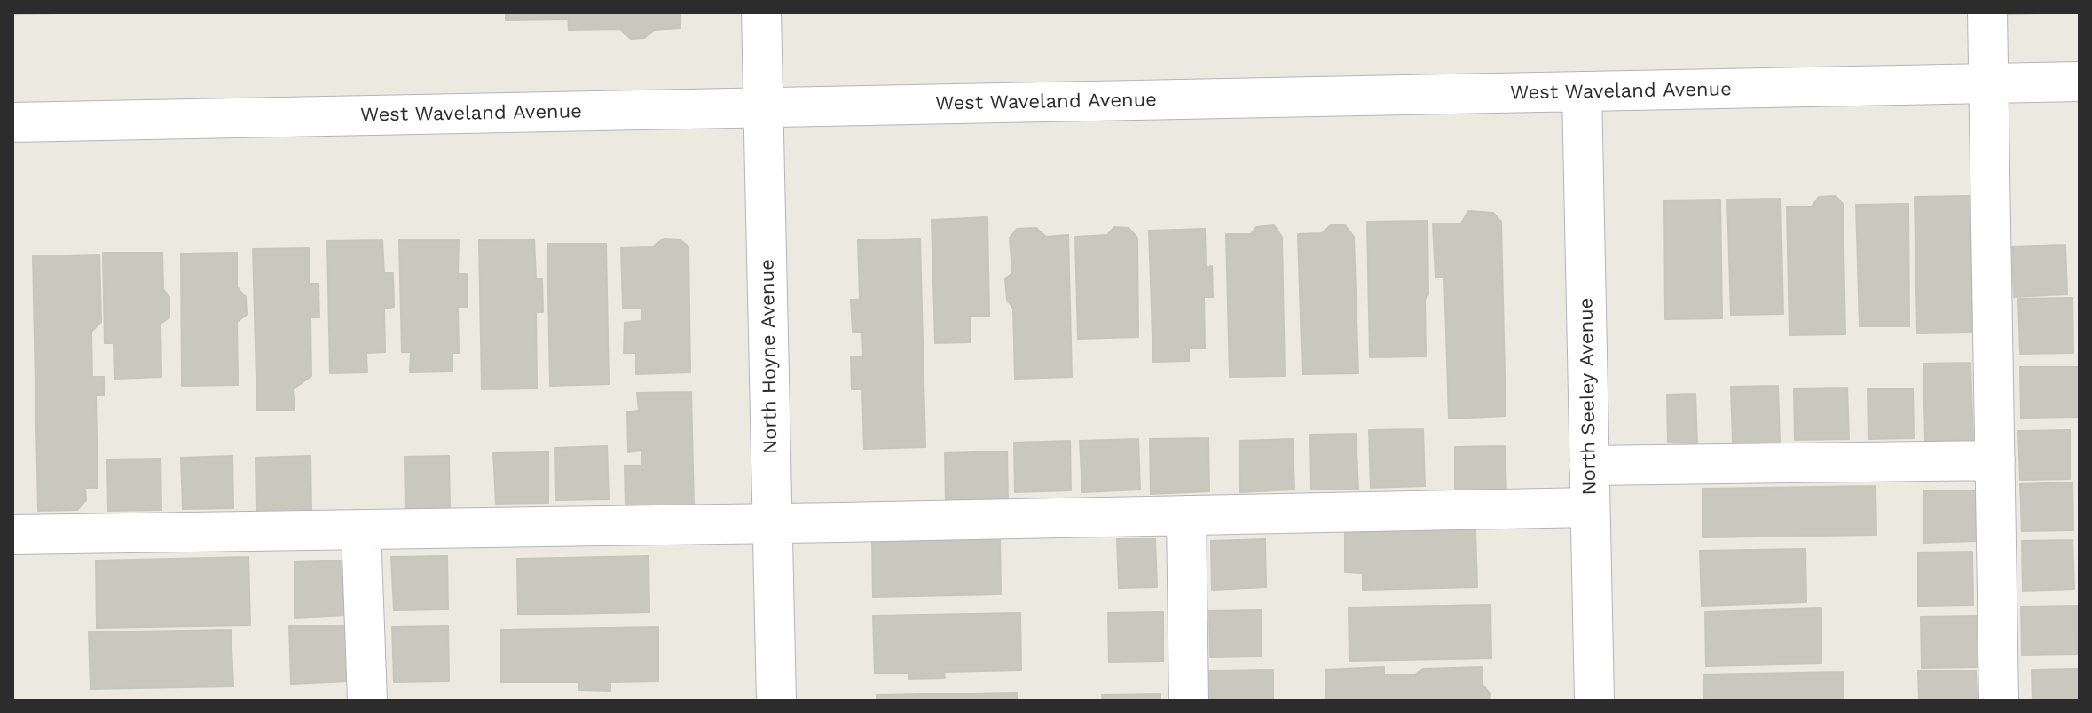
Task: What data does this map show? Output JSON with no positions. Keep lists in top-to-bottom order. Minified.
{"streets":{"street":["West Waveland Avenue","North Hoyne Avenue","North Seeley Avenue"]},"crossings":[["West Waveland Avenue","North Hoyne Avenue"],["West Waveland Avenue","North Seeley Avenue"]]}
